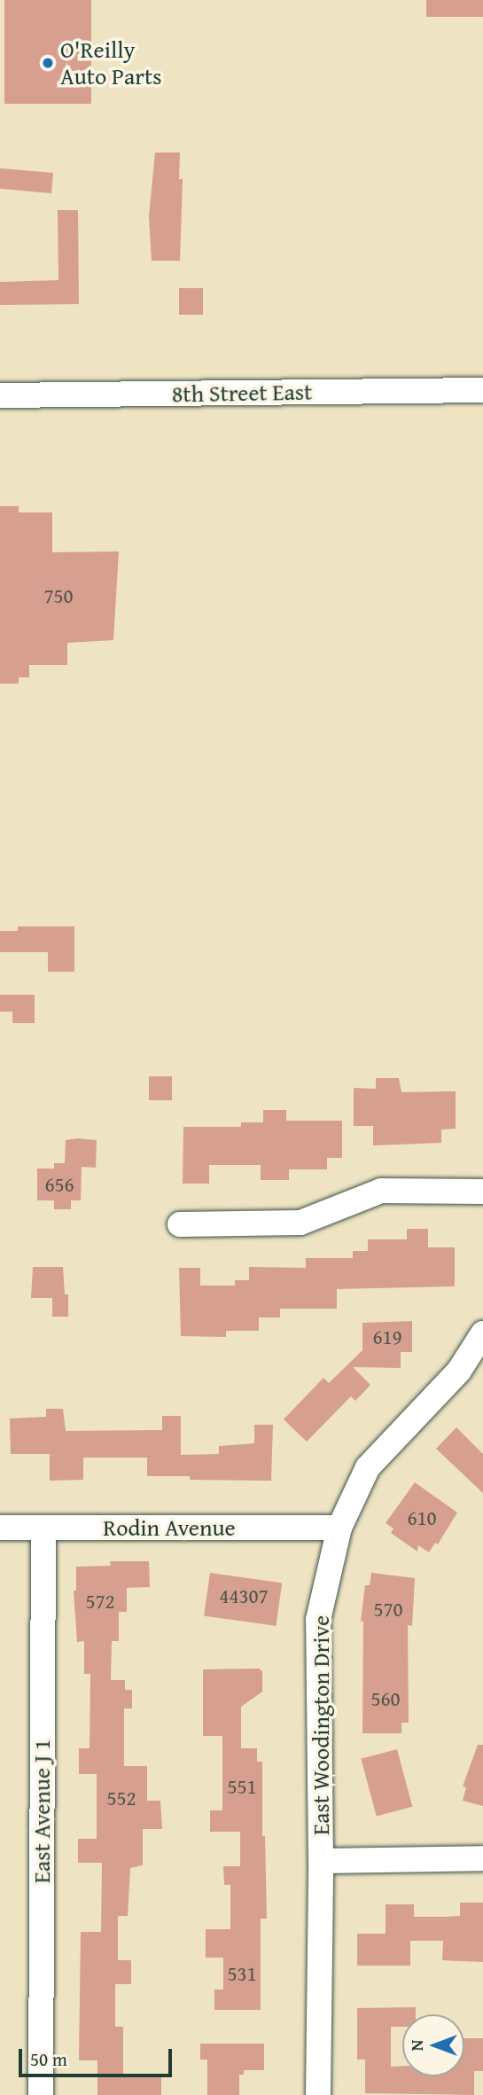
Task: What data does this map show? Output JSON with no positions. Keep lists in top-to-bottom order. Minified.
{"streets":{"street":["8th Street East","Rodin Avenue","East Woodington Drive","East Avenue J 1"]},"crossings":[["Rodin Avenue","East Woodington Drive"],["Rodin Avenue","East Avenue J 1"]],"places":["O'Reilly Auto Parts"],"house_numbers":["750","656","619","610","44307","572","570","560","551","552","531"],"scale_bar":"50 m","north":"left"}
